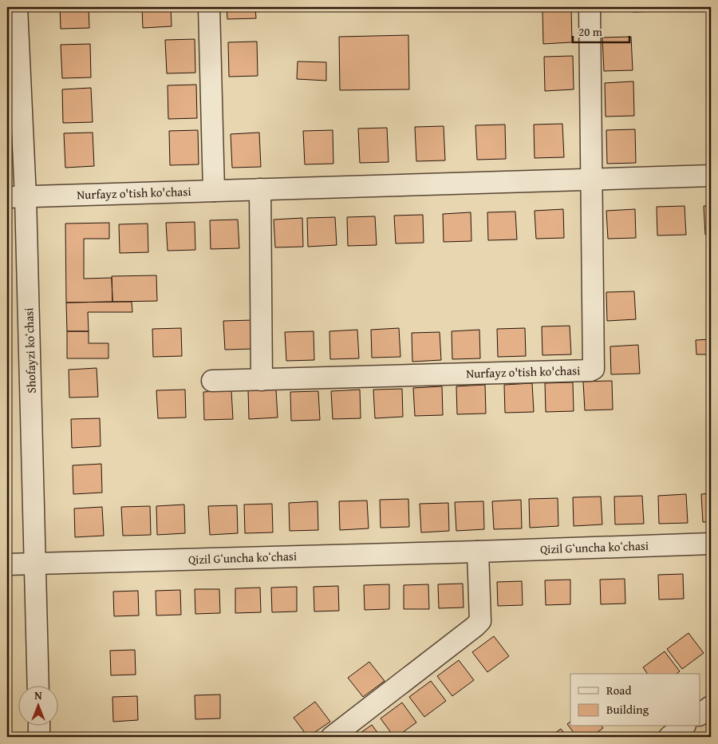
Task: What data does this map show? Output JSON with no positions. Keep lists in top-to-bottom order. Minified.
{"streets":{"street":["Nurfayz o'tish ko'chasi","Shofayzi koʻchasi","Qizil Gʻuncha koʻchasi"]},"crossings":[["Nurfayz o'tish ko'chasi","Shofayzi koʻchasi"],["Shofayzi koʻchasi","Qizil Gʻuncha koʻchasi"]],"legend":["Road","Building"],"scale_bar":"20 m","north":"top"}
